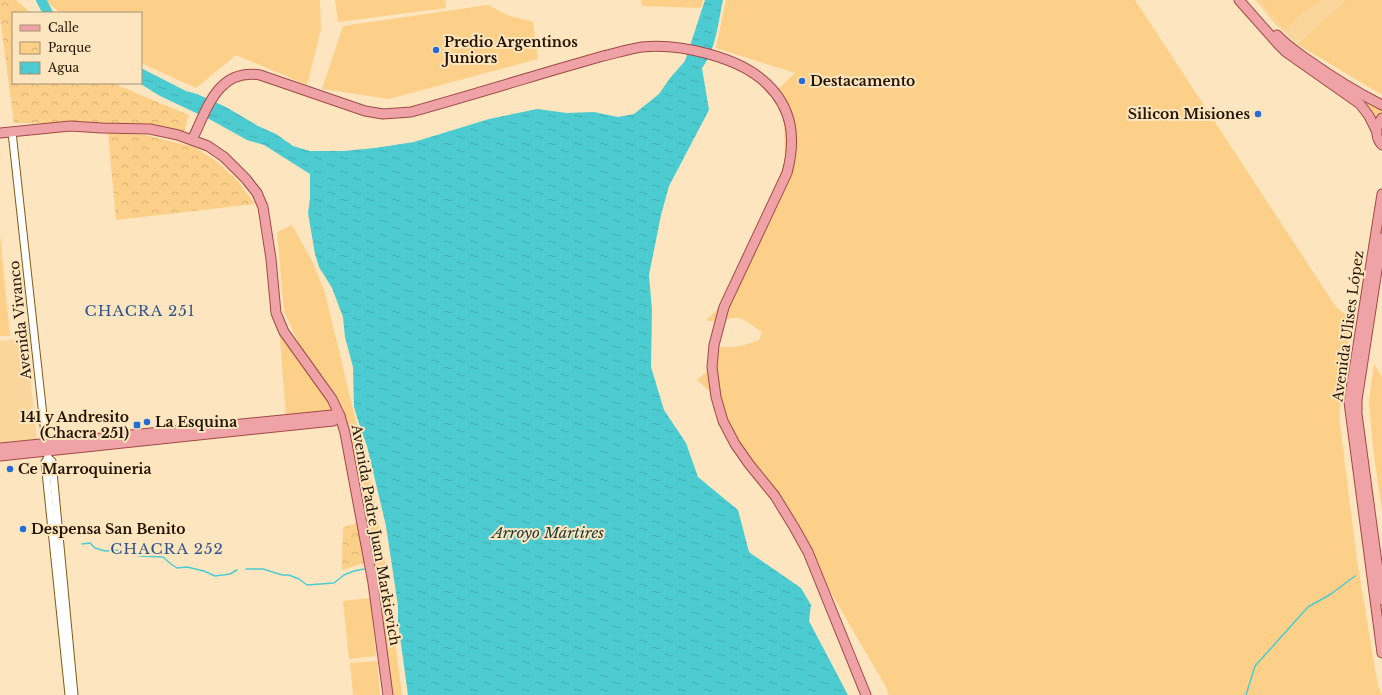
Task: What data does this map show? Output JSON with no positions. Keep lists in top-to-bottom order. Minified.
{"streets":{"main road":["Avenida Ulises López","Avenida Padre Juan Markievich"],"street":["Avenida Vivanco"]},"crossings":[["Avenida Vivanco","Avenida Padre Juan Markievich"]],"districts":["CHACRA 251","CHACRA 252"],"water":["Arroyo Mártires"],"places":{"other":["Predio Argentinos Juniors","Destacamento","Silicon Misiones","La Esquina","Ce Marroquineria","Despensa San Benito"],"transit":["141 y Andresito (Chacra 251)"]},"legend":["Calle","Parque","Agua"]}
